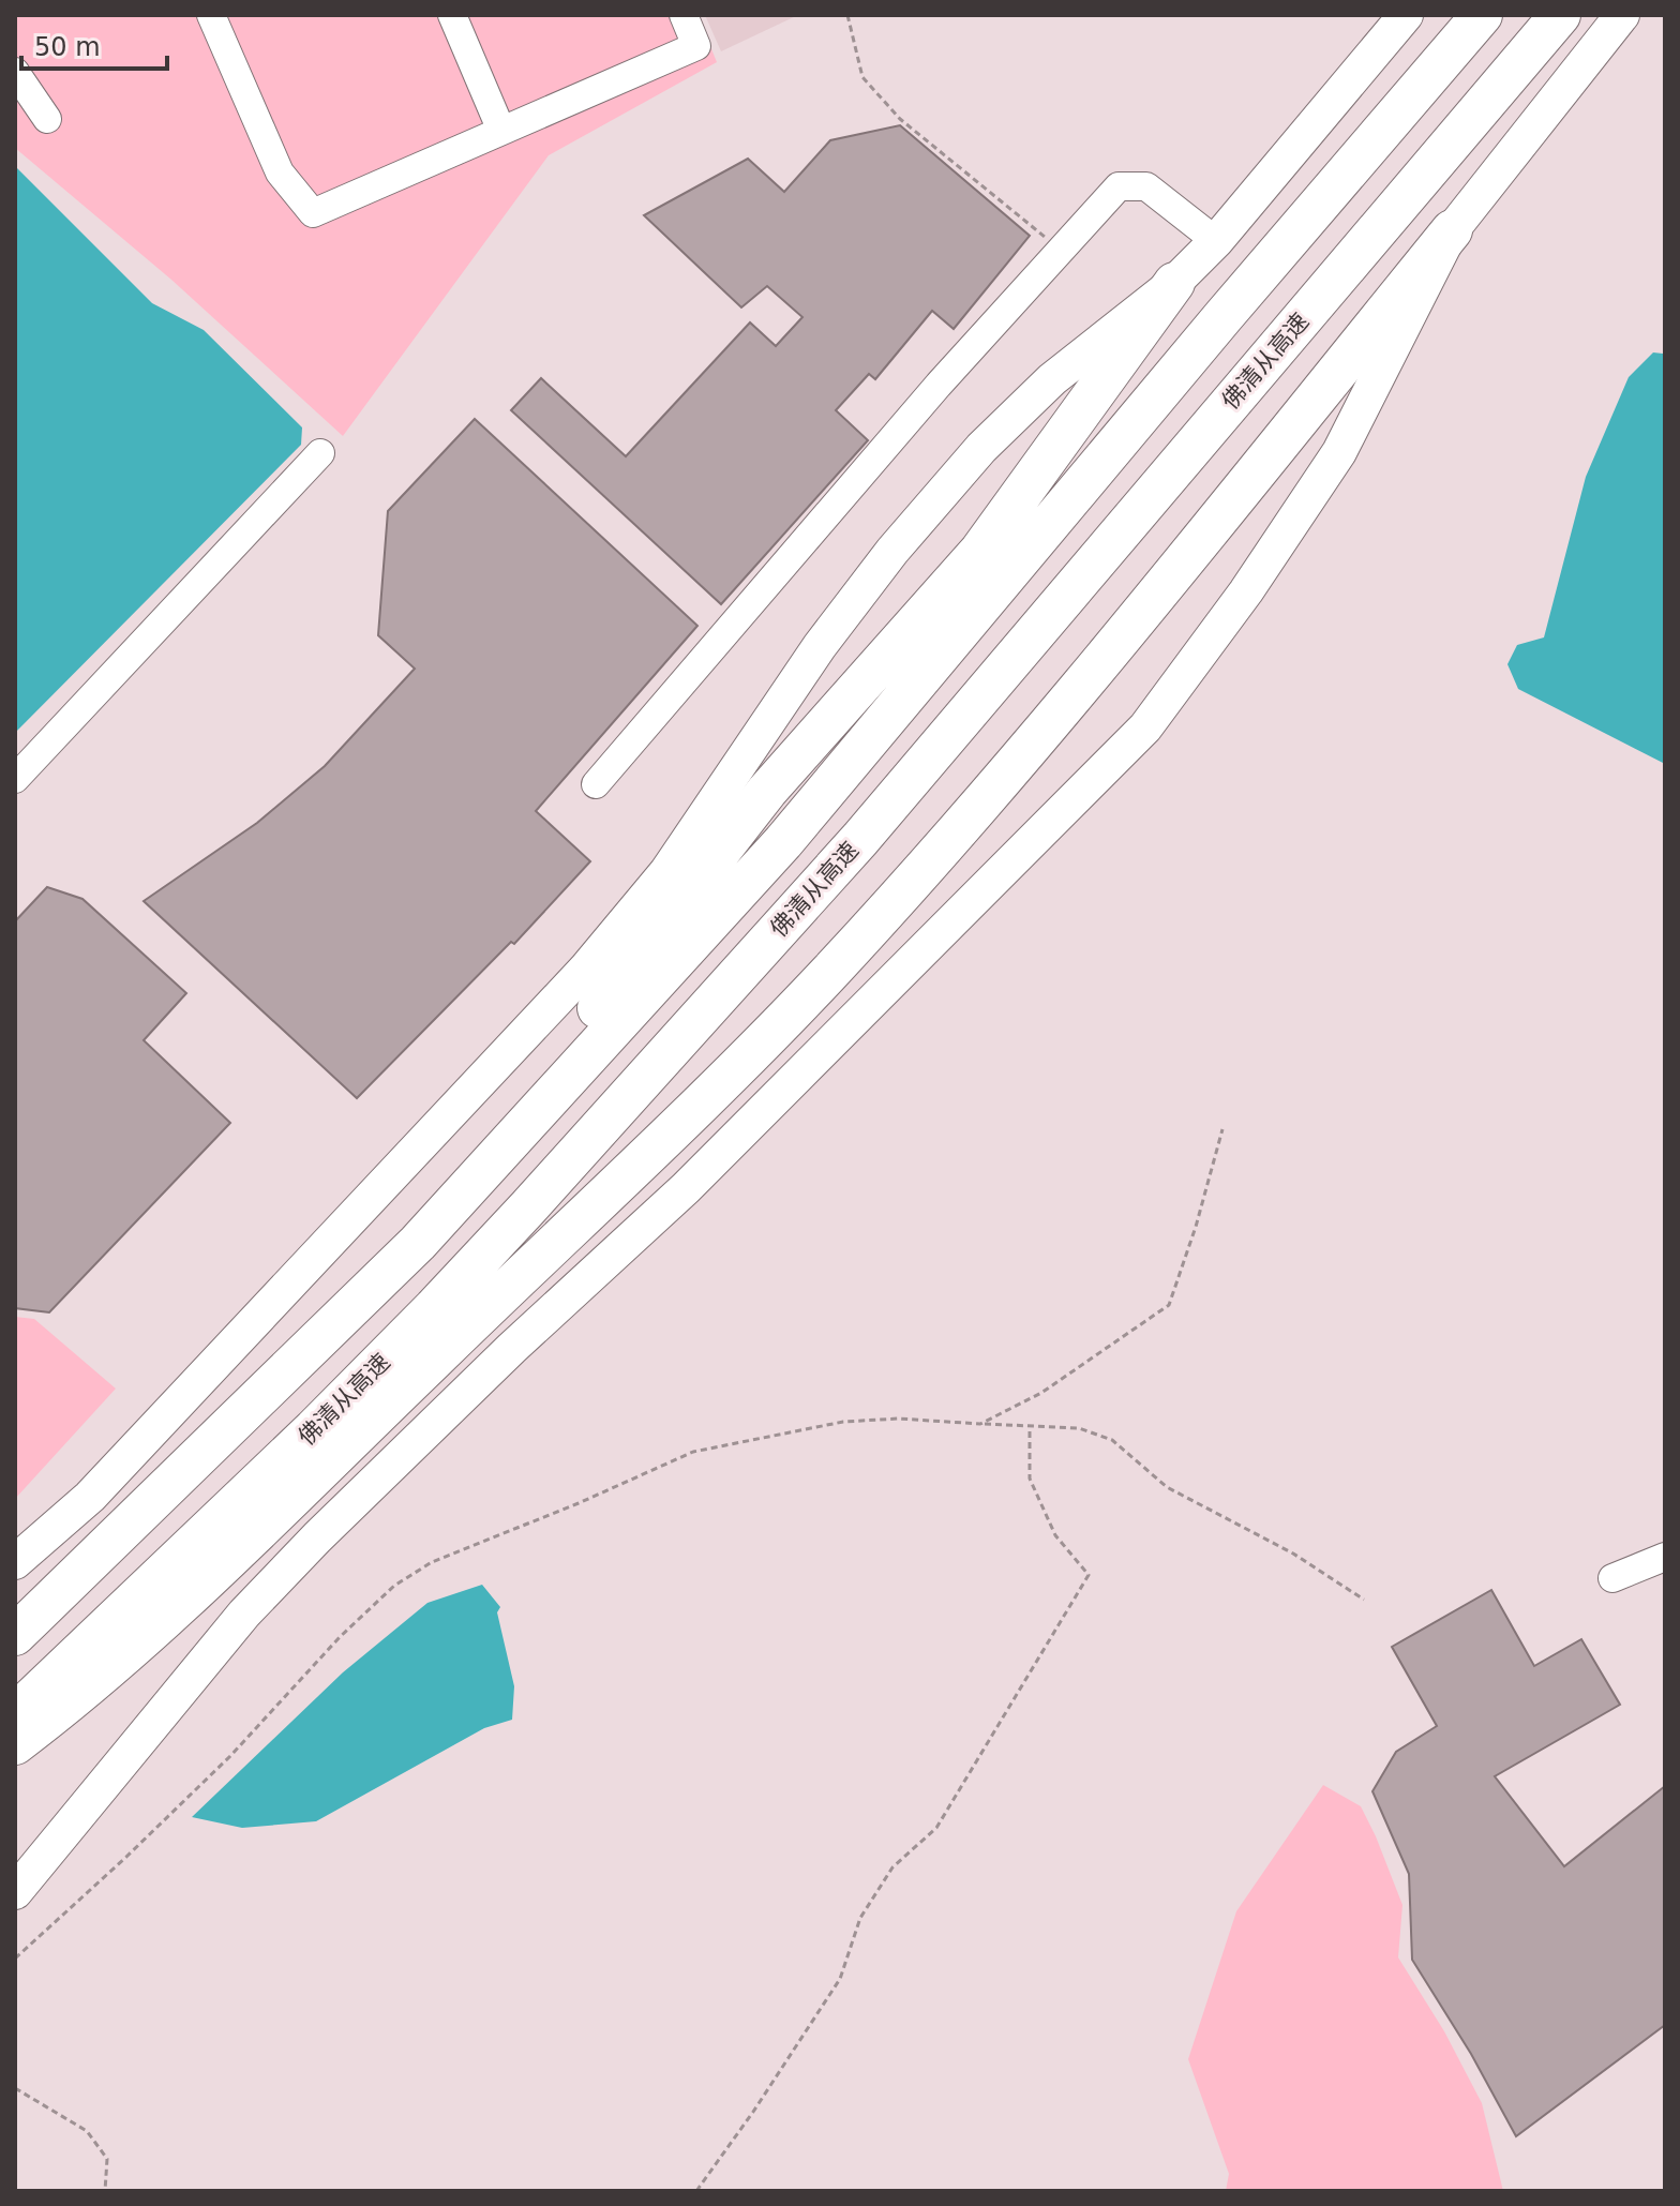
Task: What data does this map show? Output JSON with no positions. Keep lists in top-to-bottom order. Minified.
{"streets":{"highway":["佛清从高速"]},"scale_bar":"50 m"}
